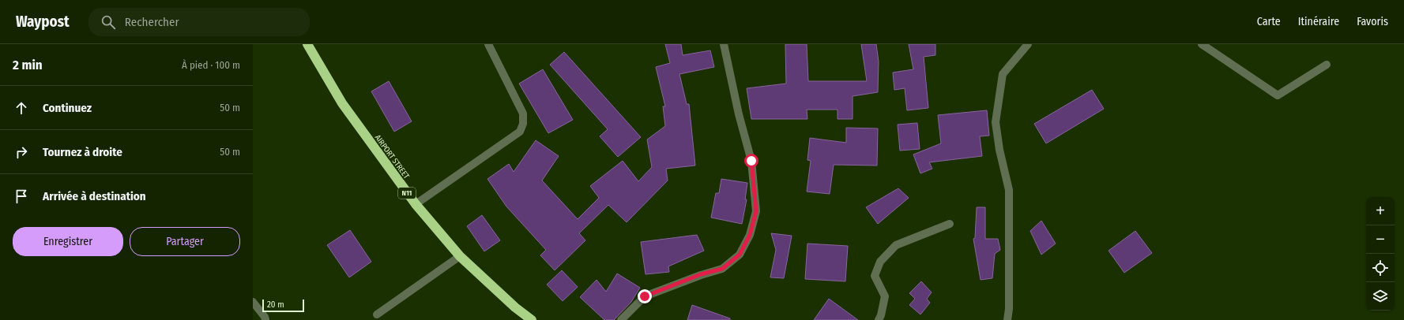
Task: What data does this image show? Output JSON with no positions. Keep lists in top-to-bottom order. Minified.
{"streets":{"highway":["AIRPORT STREET","N11"]},"scale_bar":"20 m","page":{"header":"Waypost","search":"Rechercher","nav":["Carte","Itinéraire","Favoris"],"heading":["2 min","À pied · 100 m"],"list":[["Continuez","50 m"],["Tournez à droite","50 m"],"Arrivée à destination"],"map_buttons":["+","−"],"buttons":["Enregistrer","Partager"],"scale":"20 m"}}
